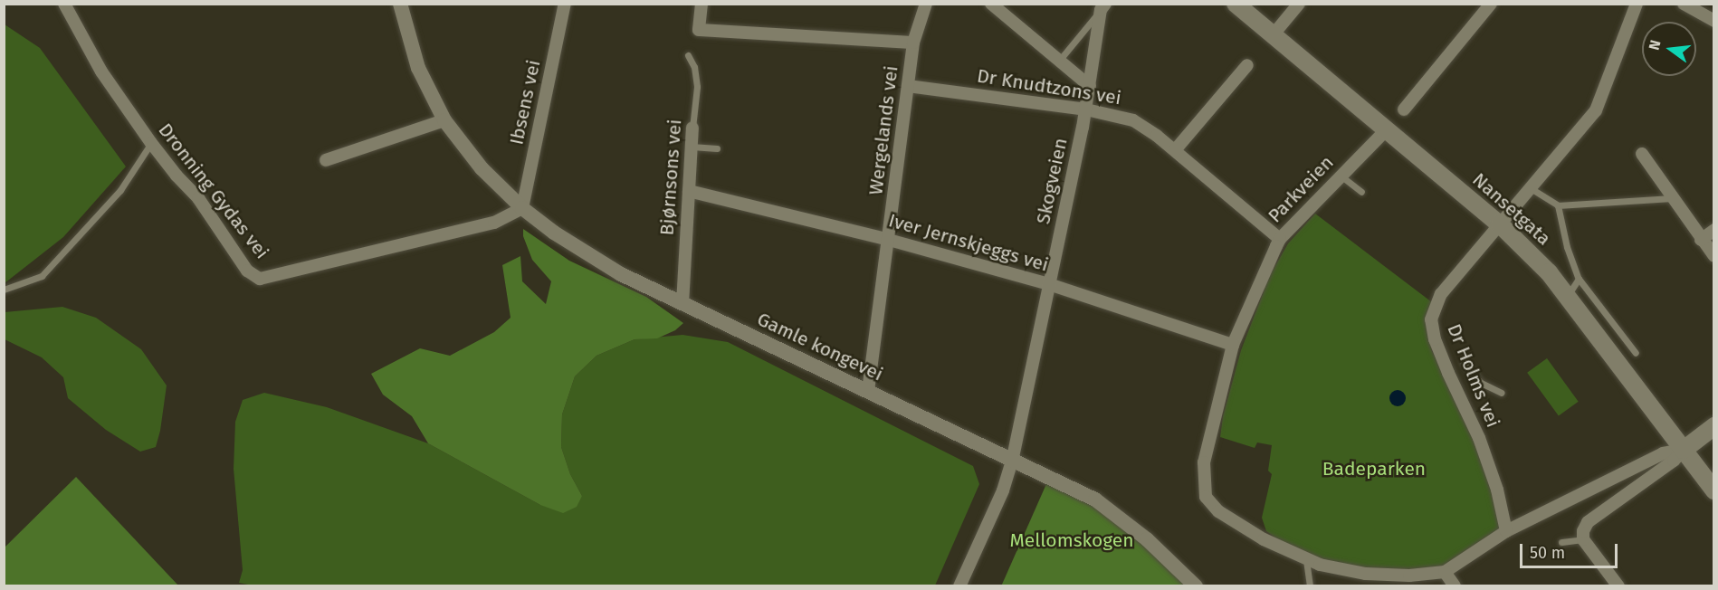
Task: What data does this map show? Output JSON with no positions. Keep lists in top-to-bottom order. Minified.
{"streets":{"main road":["Nansetgata"],"street":["Dr Knudtzons vei","Ibsens vei","Wergelands vei","Bjørnsons vei","Skogveien","Parkveien","Dronning Gydas vei","Iver Jernskjeggs vei","Gamle kongevei","Dr Holms vei"]},"crossings":[["Dr Knudtzons vei","Wergelands vei"],["Dr Knudtzons vei","Skogveien"],["Dr Knudtzons vei","Parkveien"],["Ibsens vei","Dronning Gydas vei"],["Ibsens vei","Gamle kongevei"],["Wergelands vei","Iver Jernskjeggs vei"],["Wergelands vei","Gamle kongevei"],["Bjørnsons vei","Iver Jernskjeggs vei"],["Bjørnsons vei","Gamle kongevei"],["Skogveien","Iver Jernskjeggs vei"],["Skogveien","Gamle kongevei"],["Parkveien","Nansetgata"],["Parkveien","Iver Jernskjeggs vei"],["Dronning Gydas vei","Gamle kongevei"],["Nansetgata","Dr Holms vei"]],"parks":["Badeparken","Mellomskogen"],"scale_bar":"50 m","north":"left"}
